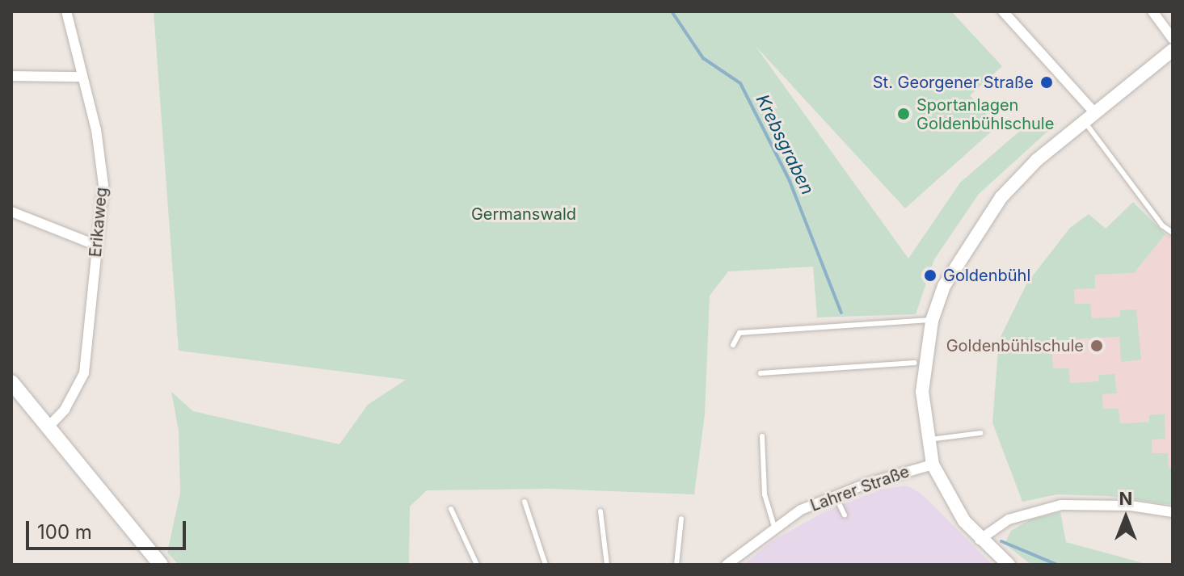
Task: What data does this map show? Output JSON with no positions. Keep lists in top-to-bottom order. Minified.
{"streets":{"street":["Erikaweg","Lahrer Straße"]},"water":["Krebsgraben"],"parks":["Germanswald"],"places":["St. Georgener Straße","Sportanlagen Goldenbühlschule","Goldenbühl","Goldenbühlschule"],"scale_bar":"100 m","north":"top"}
